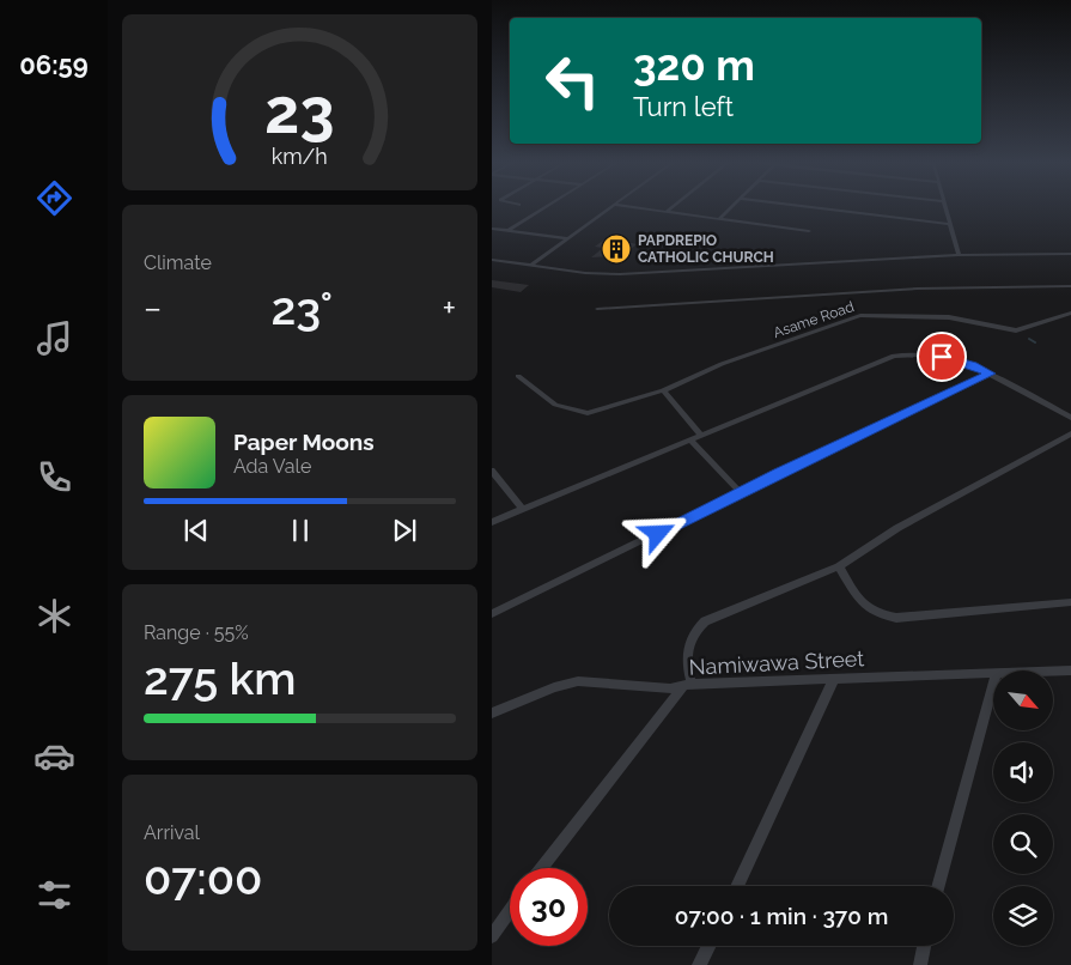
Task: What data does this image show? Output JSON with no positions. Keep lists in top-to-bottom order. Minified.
{"streets":{"street":["Asame Road","Namiwawa Street"]},"places":{"building":["PAPDREPIO CATHOLIC CHURCH"]},"north":"bottom right","page":{"tabs":"06:59","turn":["320 m","Turn left"],"tile":["Climate",["Range · 55%","275 km"],["Arrival","07:00"]],"heat":["−","23°","+"],"song":["Paper Moons","Ada Vale"],"limit":"30","trip":"07:00 · 1 min · 370 m","gauge":["23","km/h"]}}
